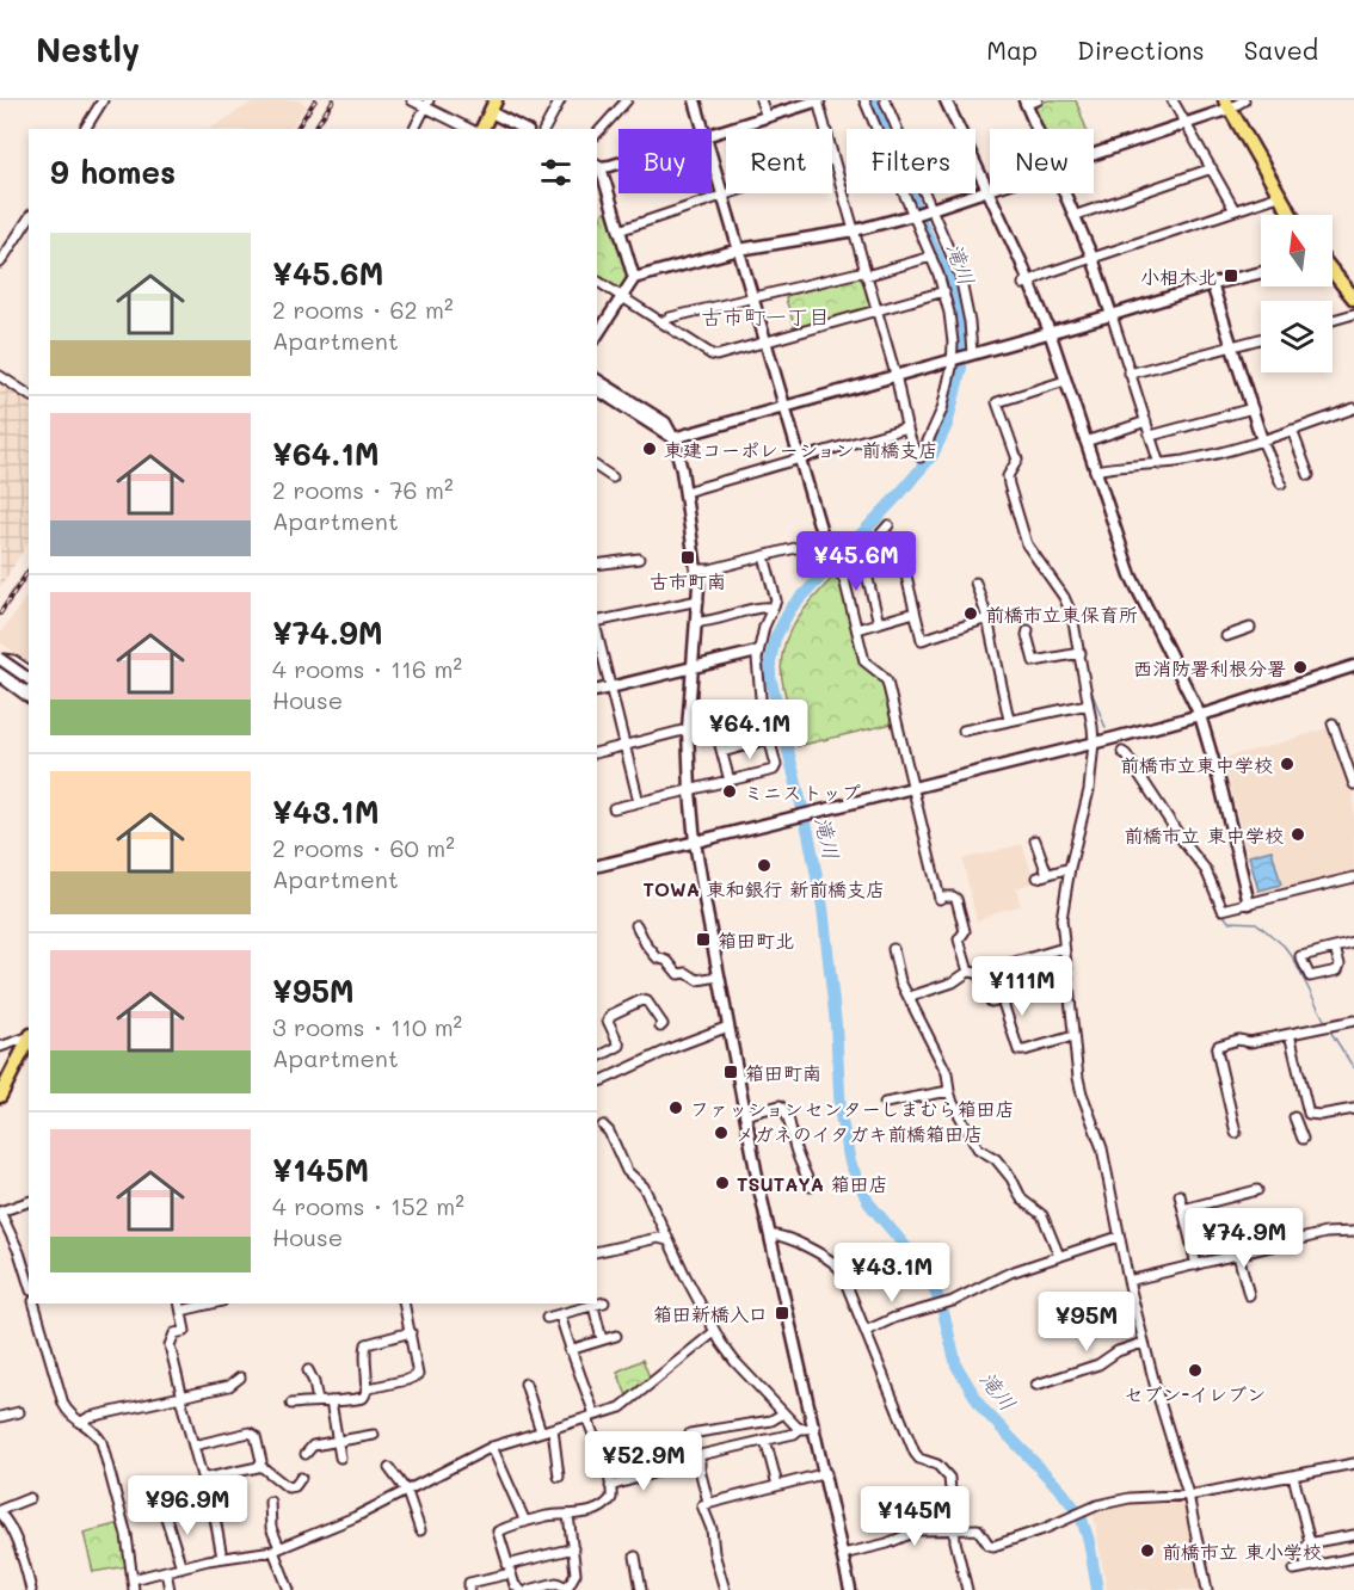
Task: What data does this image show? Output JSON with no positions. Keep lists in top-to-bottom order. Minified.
{"districts":["古市町一丁目"],"water":["滝川"],"places":{"transit":["小相木北","古市町南","箱田町北","箱田町南","箱田新橋入口"],"other":["東建コーポレーション 前橋支店","前橋市立東保育所","西消防署利根分署","前橋市立東中学校","ミニストップ","前橋市立 東中学校","TOWA 東和銀行 新前橋支店","ファッションセンターしまむら箱田店","メガネのイタガキ前橋箱田店","TSUTAYA 箱田店","セブン-イレブン","前橋市立 東小学校"]},"north":"top","page":{"header":"Nestly","nav":["Map","Directions","Saved"],"chip":["Buy","Rent","Filters","New"],"heading":"9 homes","list":[{"name":"¥45.6M","note":"2 rooms · 62 m² · Apartment"},{"name":"¥64.1M","note":"2 rooms · 76 m² · Apartment"},{"name":"¥74.9M","note":"4 rooms · 116 m² · House"},{"name":"¥43.1M","note":"2 rooms · 60 m² · Apartment"},{"name":"¥95M","note":"3 rooms · 110 m² · Apartment"},{"name":"¥145M","note":"4 rooms · 152 m² · House"}],"price":["¥45.6M","¥64.1M","¥111M","¥74.9M","¥43.1M","¥95M","¥52.9M","¥96.9M","¥145M"]}}
